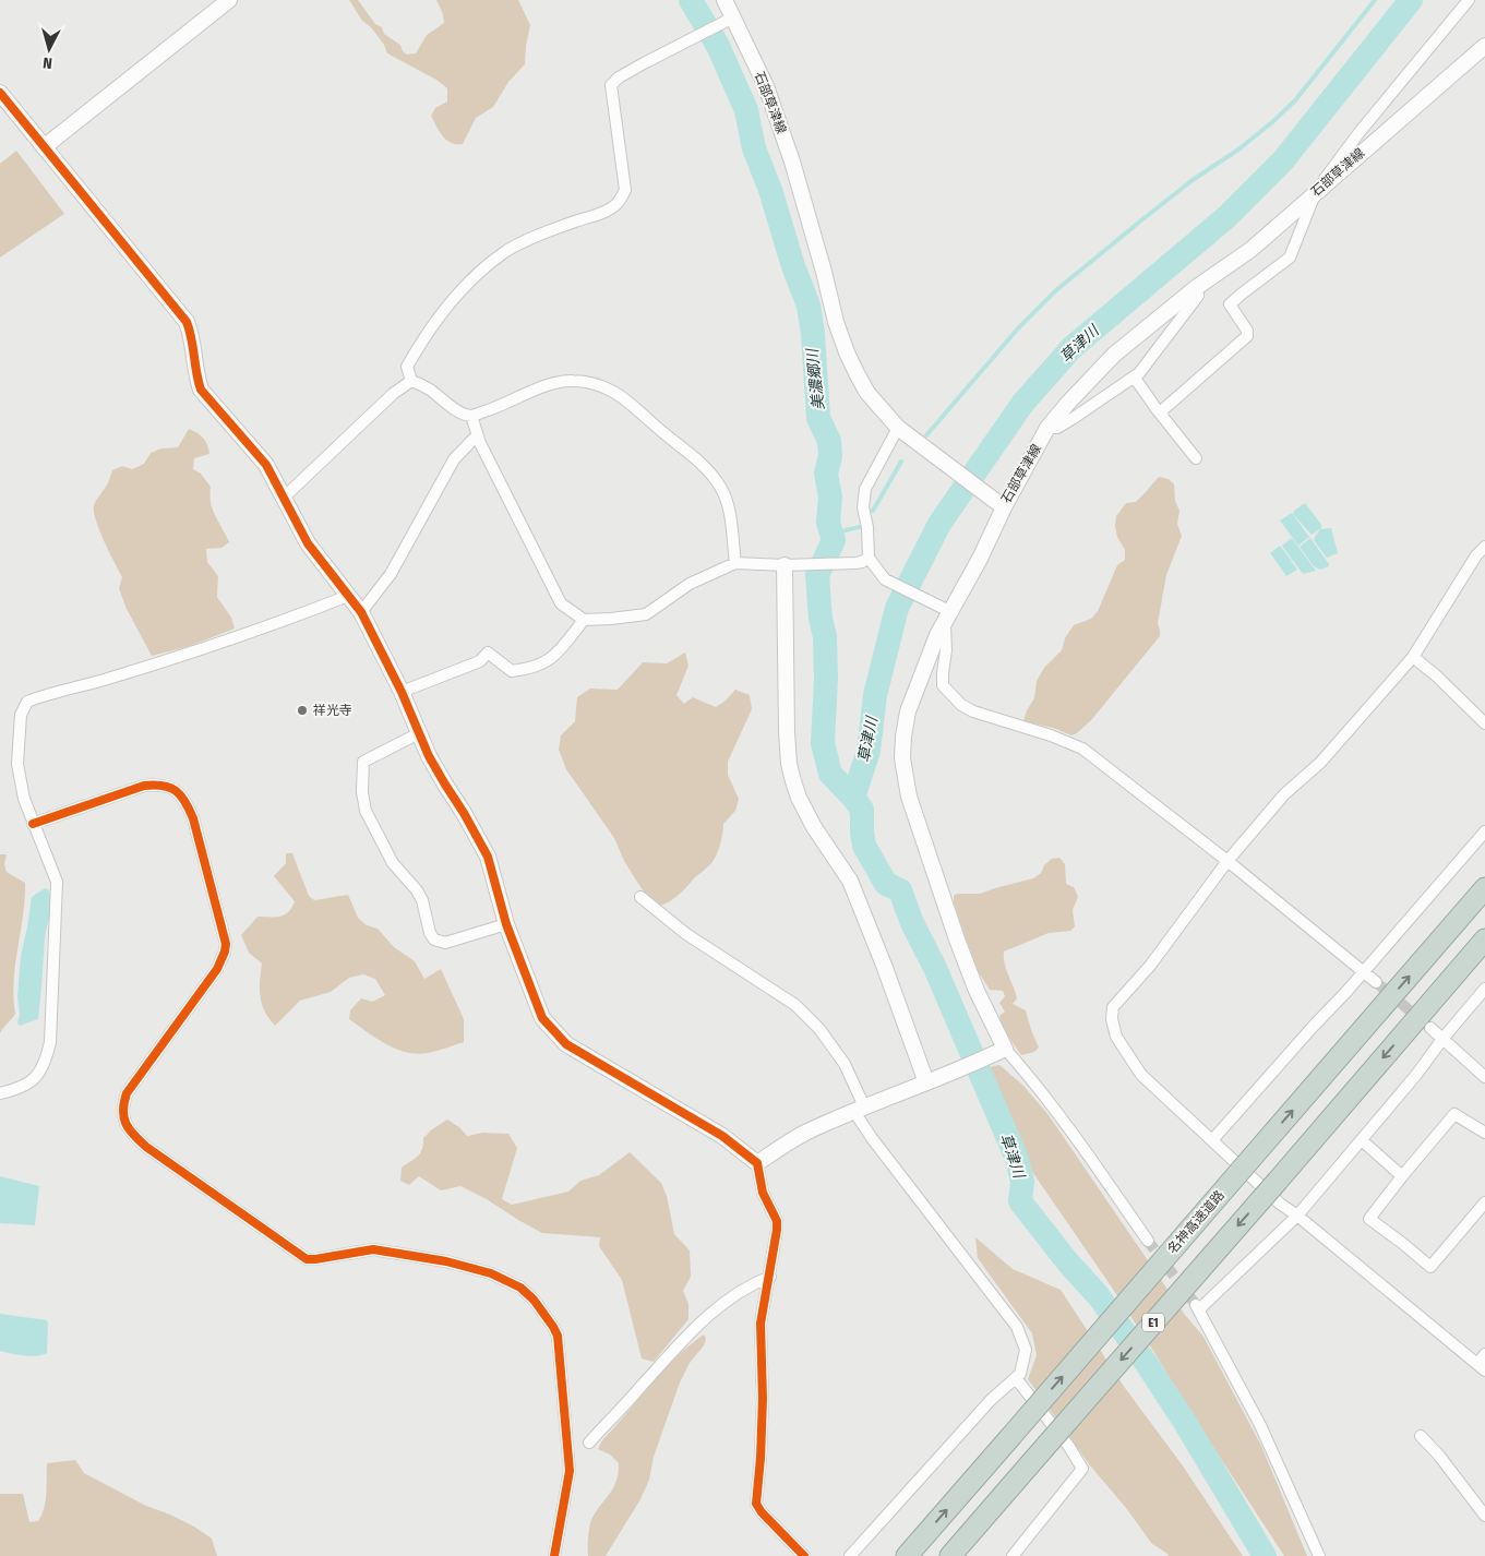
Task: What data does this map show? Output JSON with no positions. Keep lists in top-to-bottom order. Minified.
{"streets":{"highway":["名神高速道路","E1"],"street":["石部草津線"]},"water":["草津川","美濃郷川"],"places":["祥光寺"],"north":"bottom"}
